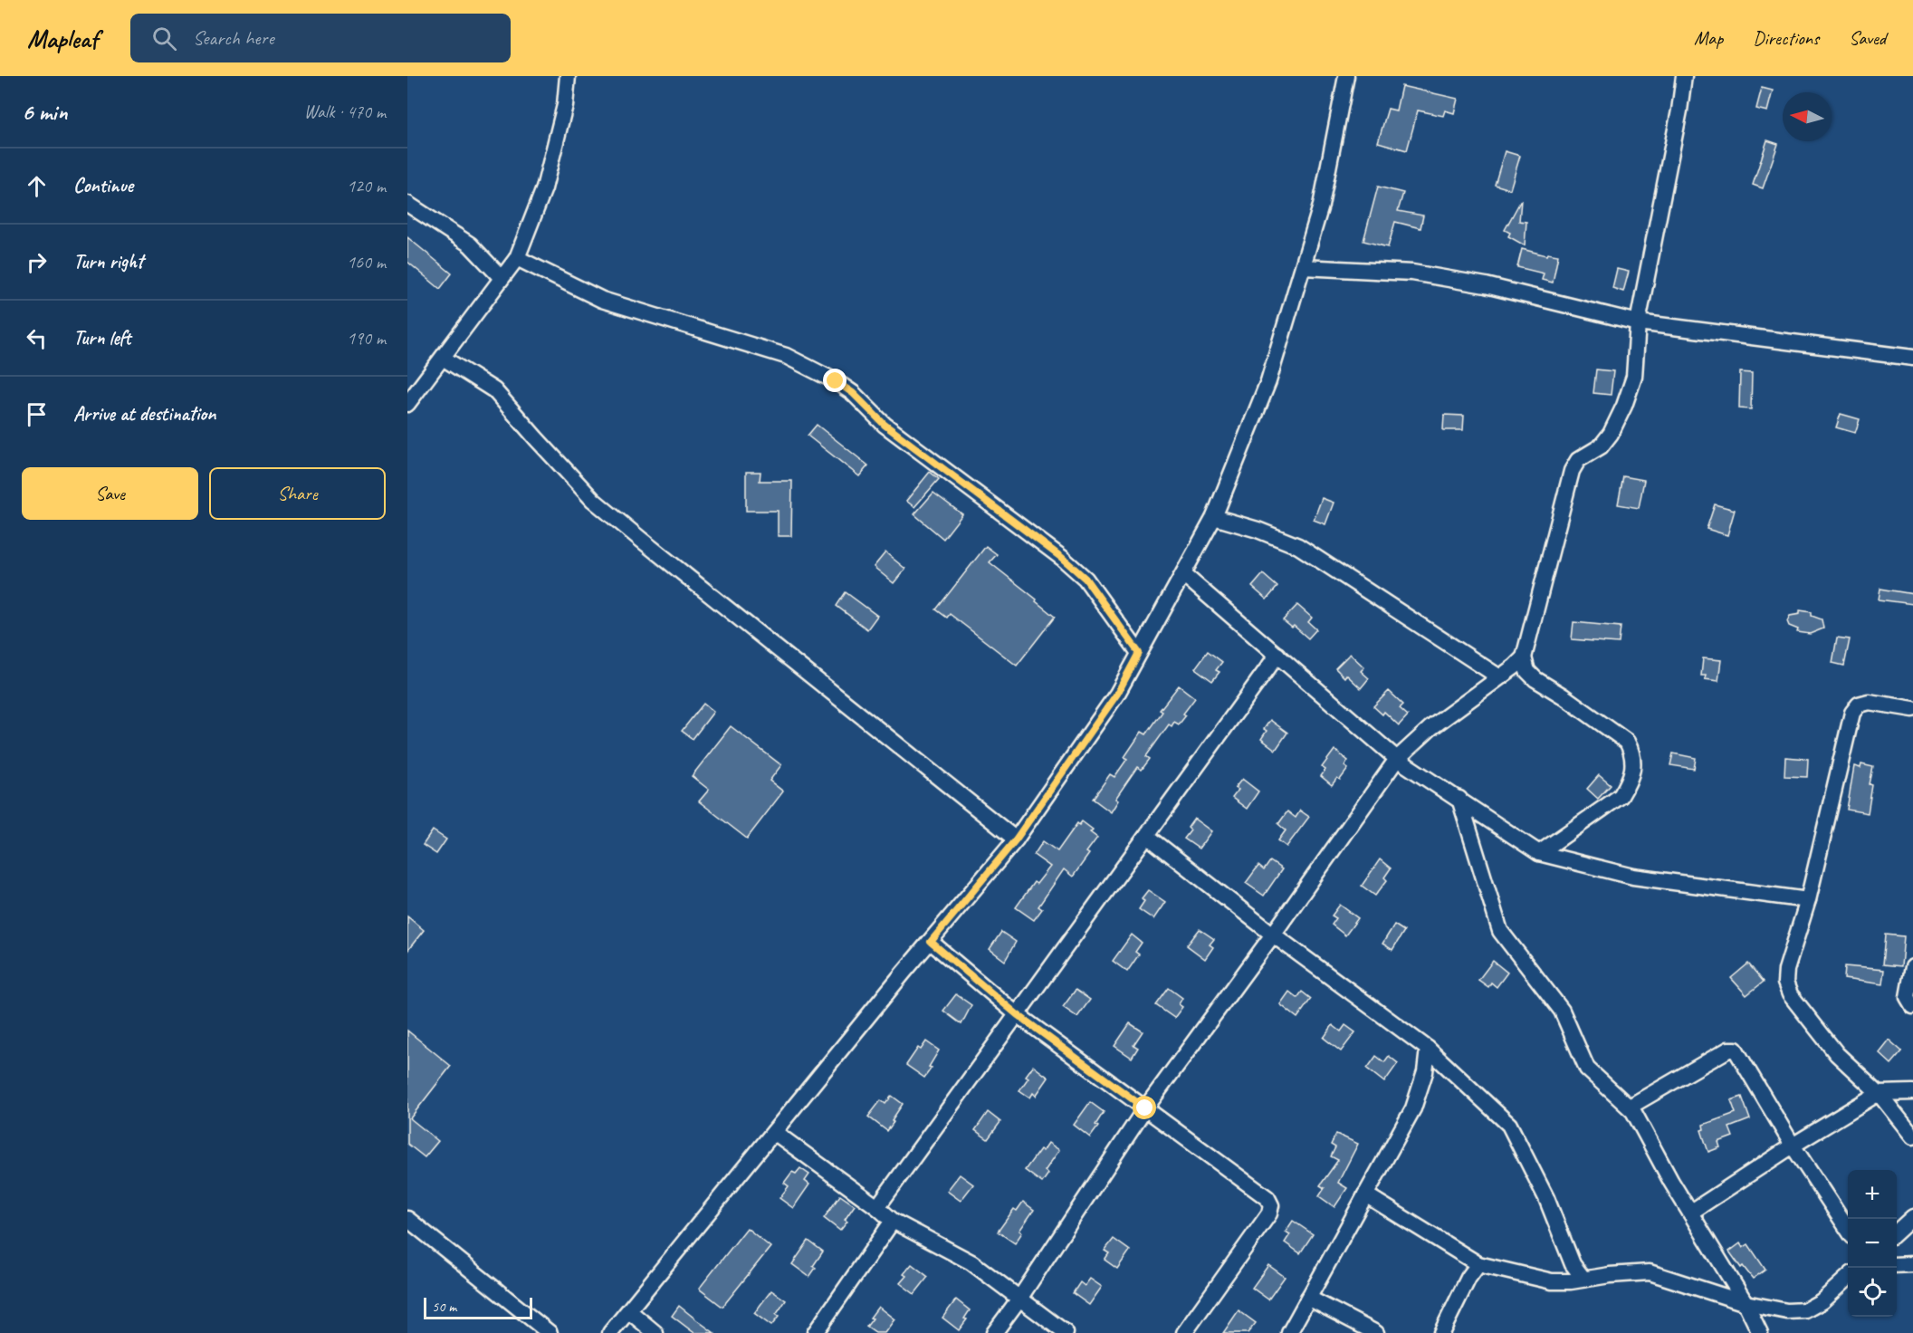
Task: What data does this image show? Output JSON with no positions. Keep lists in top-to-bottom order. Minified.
{"scale_bar":"50 m","north":"left","page":{"header":"Mapleaf","search":"Search here","nav":["Map","Directions","Saved"],"heading":["6 min","Walk · 470 m"],"list":[["Continue","120 m"],["Turn right","160 m"],["Turn left","190 m"],"Arrive at destination"],"buttons":["Save","Share"],"map_buttons":["+","−"],"scale":"50 m"}}
